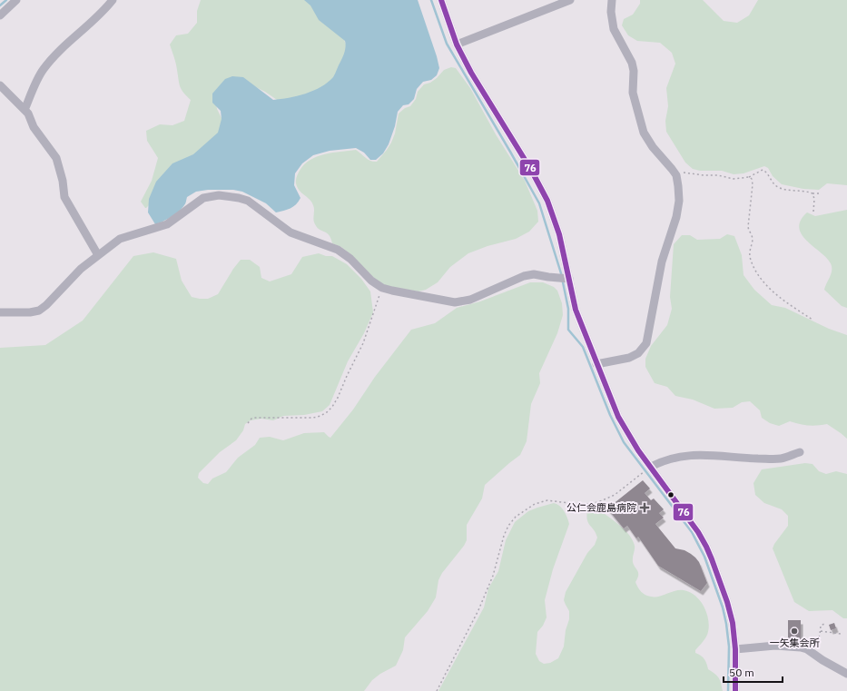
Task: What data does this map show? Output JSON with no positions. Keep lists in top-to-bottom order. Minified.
{"places":{"health":["公仁会鹿島病院"],"other":["一矢集会所"]},"lines":["transit line 76"],"scale_bar":"50 m"}
